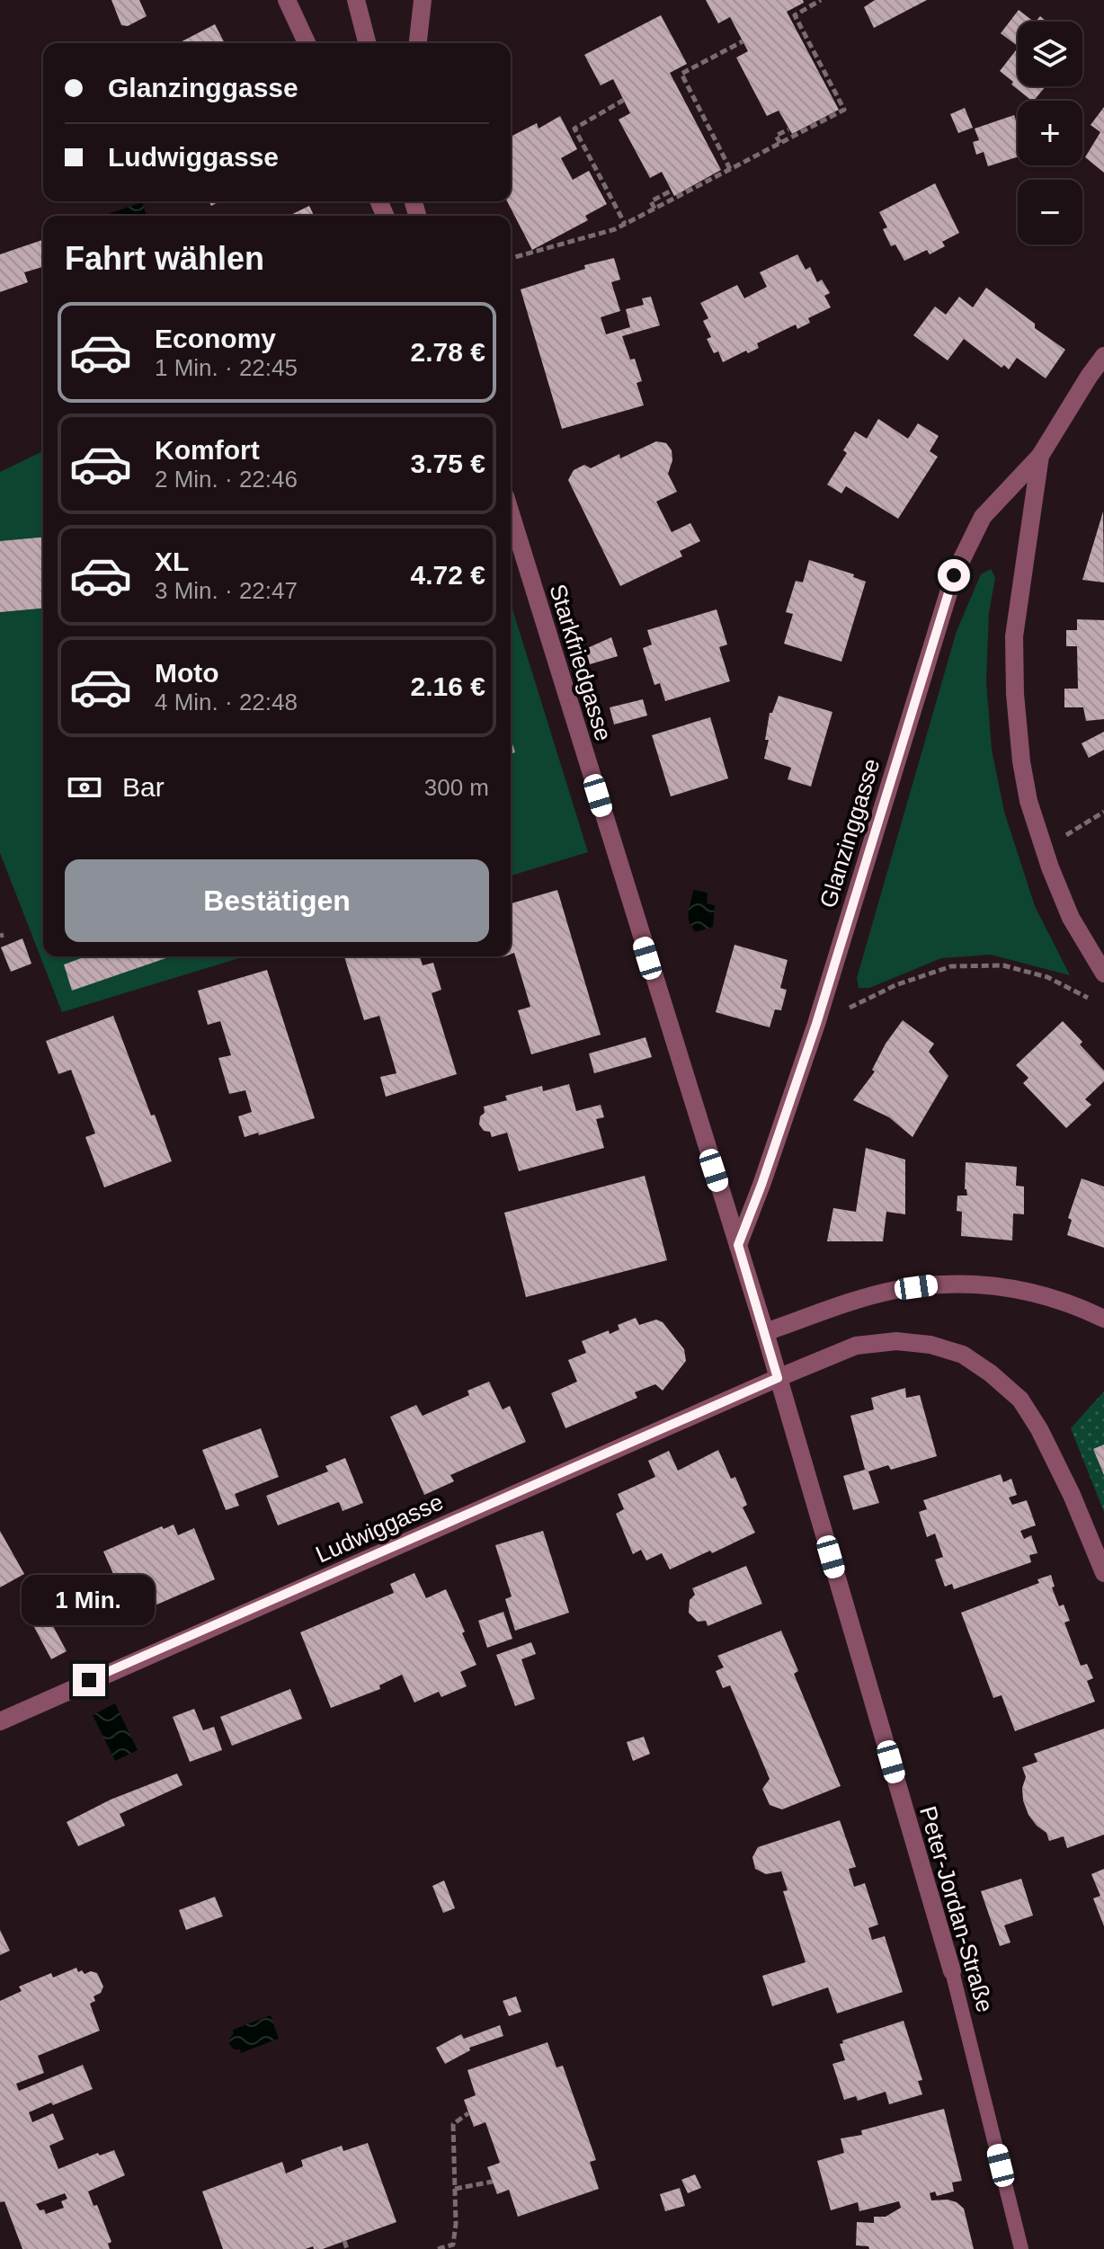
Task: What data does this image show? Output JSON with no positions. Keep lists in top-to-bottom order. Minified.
{"streets":{"street":["Starkfriedgasse","Glanzinggasse","Ludwiggasse","Peter-Jordan-Straße"]},"crossings":[["Starkfriedgasse","Glanzinggasse"],["Starkfriedgasse","Ludwiggasse"],["Starkfriedgasse","Peter-Jordan-Straße"],["Ludwiggasse","Peter-Jordan-Straße"]],"page":{"map_buttons":["+","−"],"banner":["Glanzinggasse","Ludwiggasse"],"heading":"Fahrt wählen","list":[{"name":"Economy","note":"1 Min. · 22:45","value":"2.78 €"},{"name":"Komfort","note":"2 Min. · 22:46","value":"3.75 €"},{"name":"XL","note":"3 Min. · 22:47","value":"4.72 €"},{"name":"Moto","note":"4 Min. · 22:48","value":"2.16 €"}],"pay":["Bar","300 m"],"buttons":"Bestätigen","bubble":"1 Min."}}
